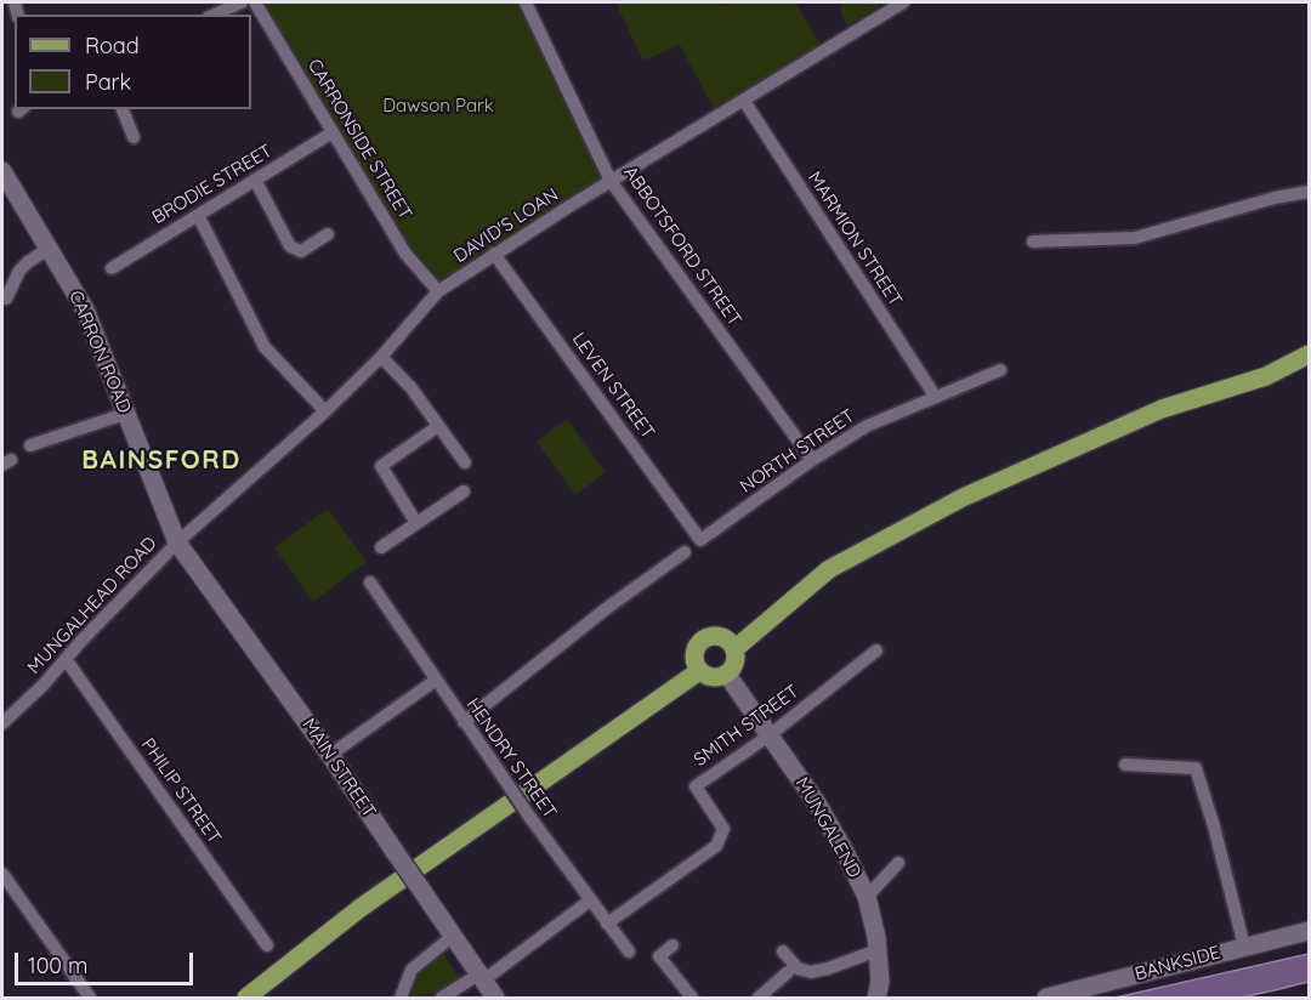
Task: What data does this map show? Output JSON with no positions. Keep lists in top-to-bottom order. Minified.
{"streets":{"main road":["CARRON ROAD","MAIN STREET","MUNGALEND","BANKSIDE"],"street":["CARRONSIDE STREET","BRODIE STREET","DAVID'S LOAN","MARMION STREET","ABBOTSFORD STREET","LEVEN STREET","NORTH STREET","MUNGALHEAD ROAD","SMITH STREET","HENDRY STREET","PHILIP STREET"]},"crossings":[["CARRONSIDE STREET","BRODIE STREET"],["CARRONSIDE STREET","DAVID'S LOAN"],["DAVID'S LOAN","MARMION STREET"],["DAVID'S LOAN","ABBOTSFORD STREET"],["DAVID'S LOAN","CARRON ROAD"],["DAVID'S LOAN","LEVEN STREET"],["DAVID'S LOAN","MUNGALHEAD ROAD"],["DAVID'S LOAN","MAIN STREET"],["MARMION STREET","NORTH STREET"],["ABBOTSFORD STREET","NORTH STREET"],["CARRON ROAD","MUNGALHEAD ROAD"],["CARRON ROAD","MAIN STREET"],["LEVEN STREET","NORTH STREET"],["MUNGALHEAD ROAD","MAIN STREET"],["MUNGALHEAD ROAD","PHILIP STREET"],["SMITH STREET","HENDRY STREET"],["SMITH STREET","MUNGALEND"]],"districts":["BAINSFORD"],"parks":["Dawson Park"],"legend":["Road","Park"],"scale_bar":"100 m"}
